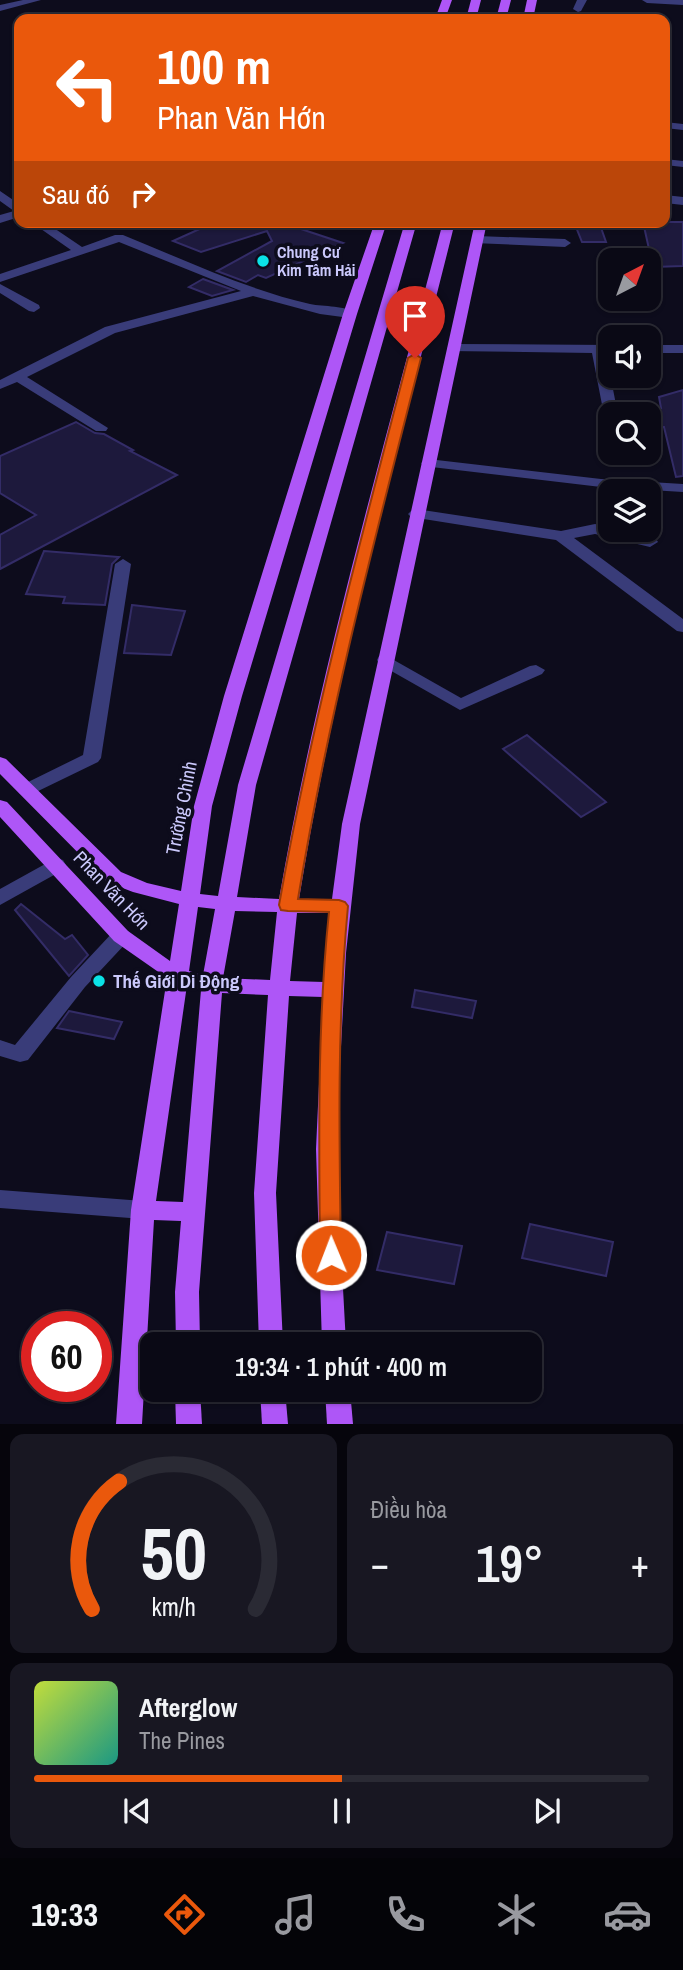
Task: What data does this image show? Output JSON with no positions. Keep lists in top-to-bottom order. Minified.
{"streets":{"main road":["Trường Chinh","Phan Văn Hớn"]},"crossings":[["Trường Chinh","Phan Văn Hớn"]],"places":["Chung Cư Kim Tâm Hải","Thế Giới Di Động"],"north":"top right","page":{"turn":["100 m","Phan Văn Hớn"],"then":"Sau đó","limit":"60","trip":"19:34 · 1 phút · 400 m","tile":"Điều hòa","heat":["−","19°","+"],"song":["Afterglow","The Pines"],"tabs":"19:33","gauge":["50","km/h"]}}
